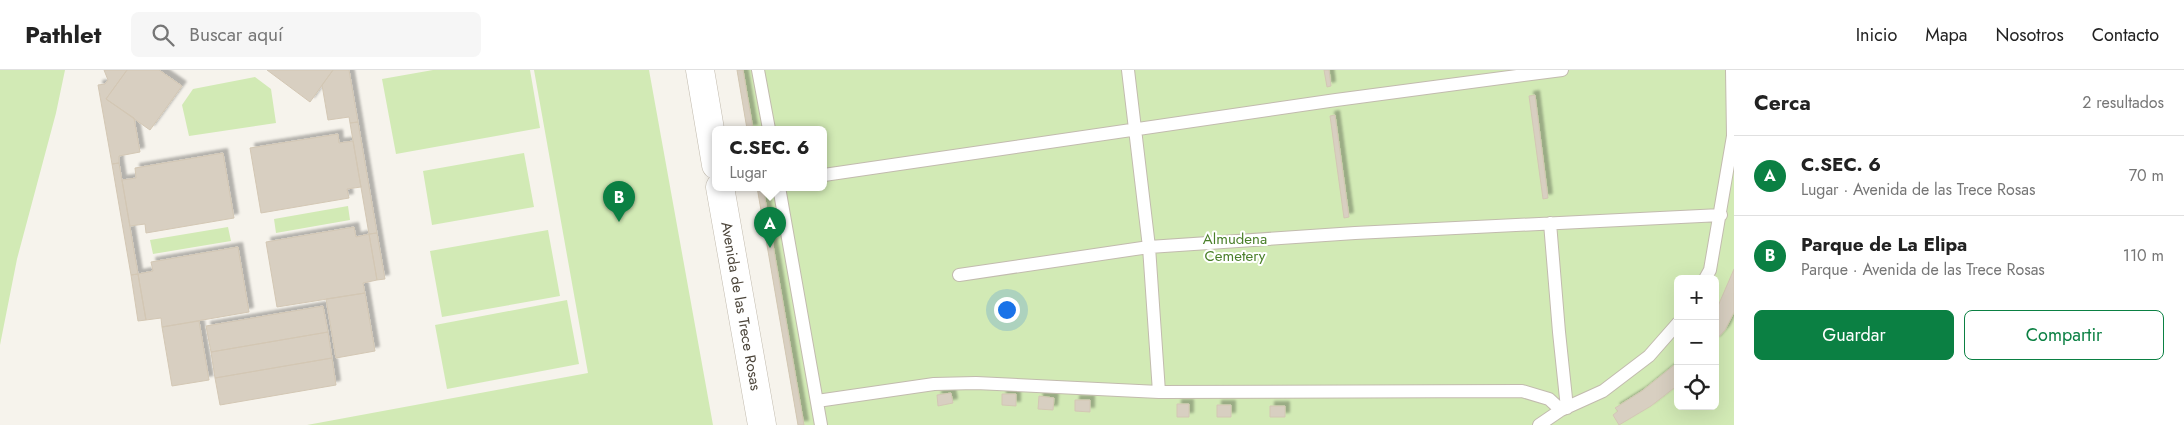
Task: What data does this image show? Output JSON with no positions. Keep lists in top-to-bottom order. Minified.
{"streets":{"street":["Avenida de las Trece Rosas"]},"parks":["Almudena Cemetery"],"page":{"header":"Pathlet","search":"Buscar aquí","nav":["Inicio","Mapa","Nosotros","Contacto"],"heading":["Cerca","2 resultados"],"popup":["C.SEC. 6","Lugar"],"list":[{"mark":"A","name":"C.SEC. 6","note":"Lugar · Avenida de las Trece Rosas","value":"70 m"},{"mark":"B","name":"Parque de La Elipa","note":"Parque · Avenida de las Trece Rosas","value":"110 m"}],"pins":["B","A"],"map_buttons":["+","−"],"buttons":["Guardar","Compartir"]}}
